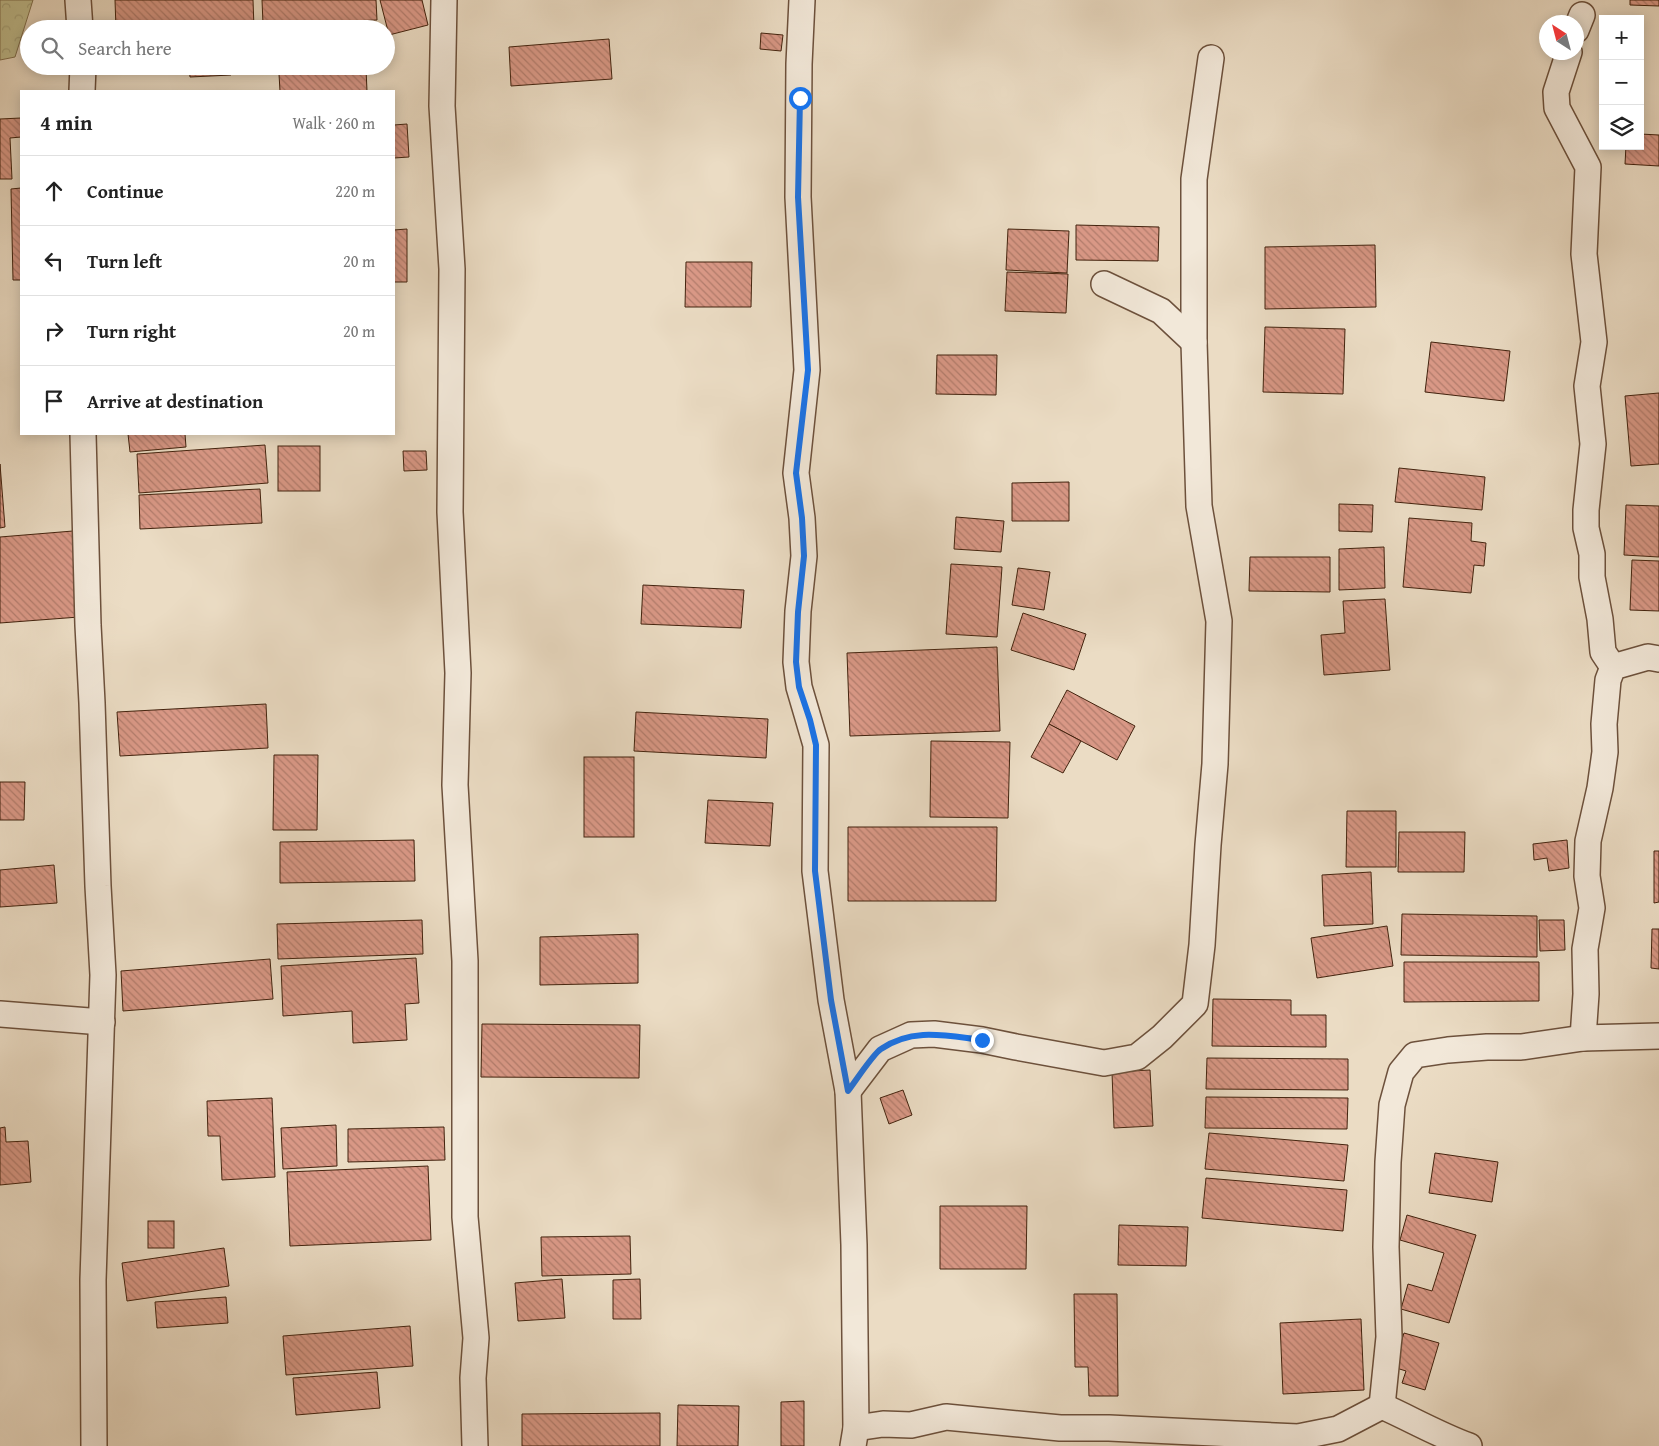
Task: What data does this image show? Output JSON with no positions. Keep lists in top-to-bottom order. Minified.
{"north":"top left","page":{"map_buttons":["+","−"],"search":"Search here","heading":["4 min","Walk · 260 m"],"list":[["Continue","220 m"],["Turn left","20 m"],["Turn right","20 m"],"Arrive at destination"]}}
